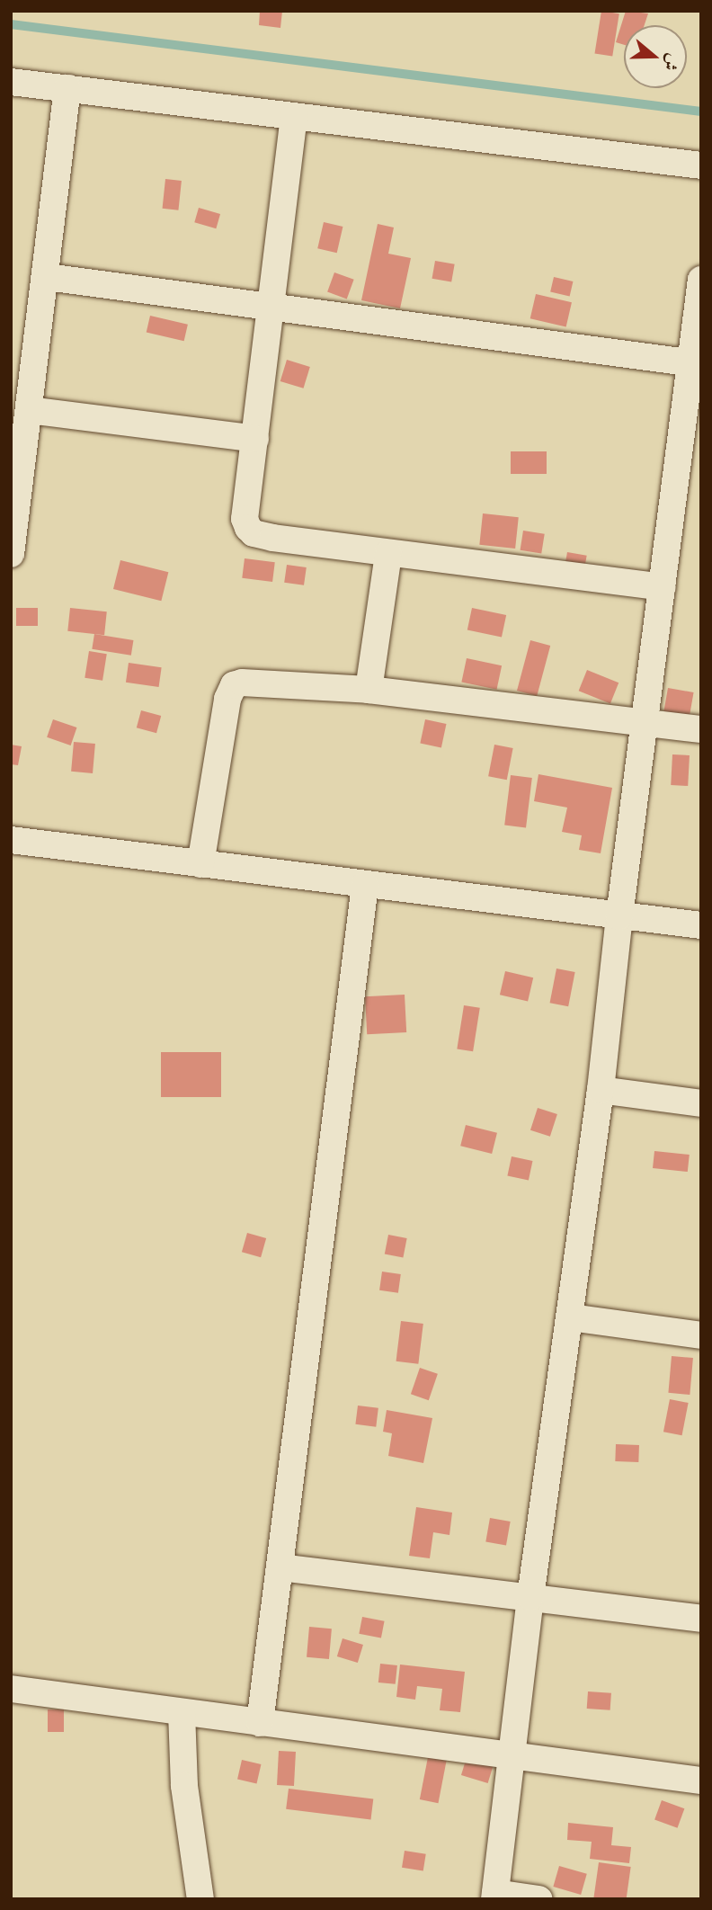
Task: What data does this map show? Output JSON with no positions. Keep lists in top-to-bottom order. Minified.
{"north":"right"}
